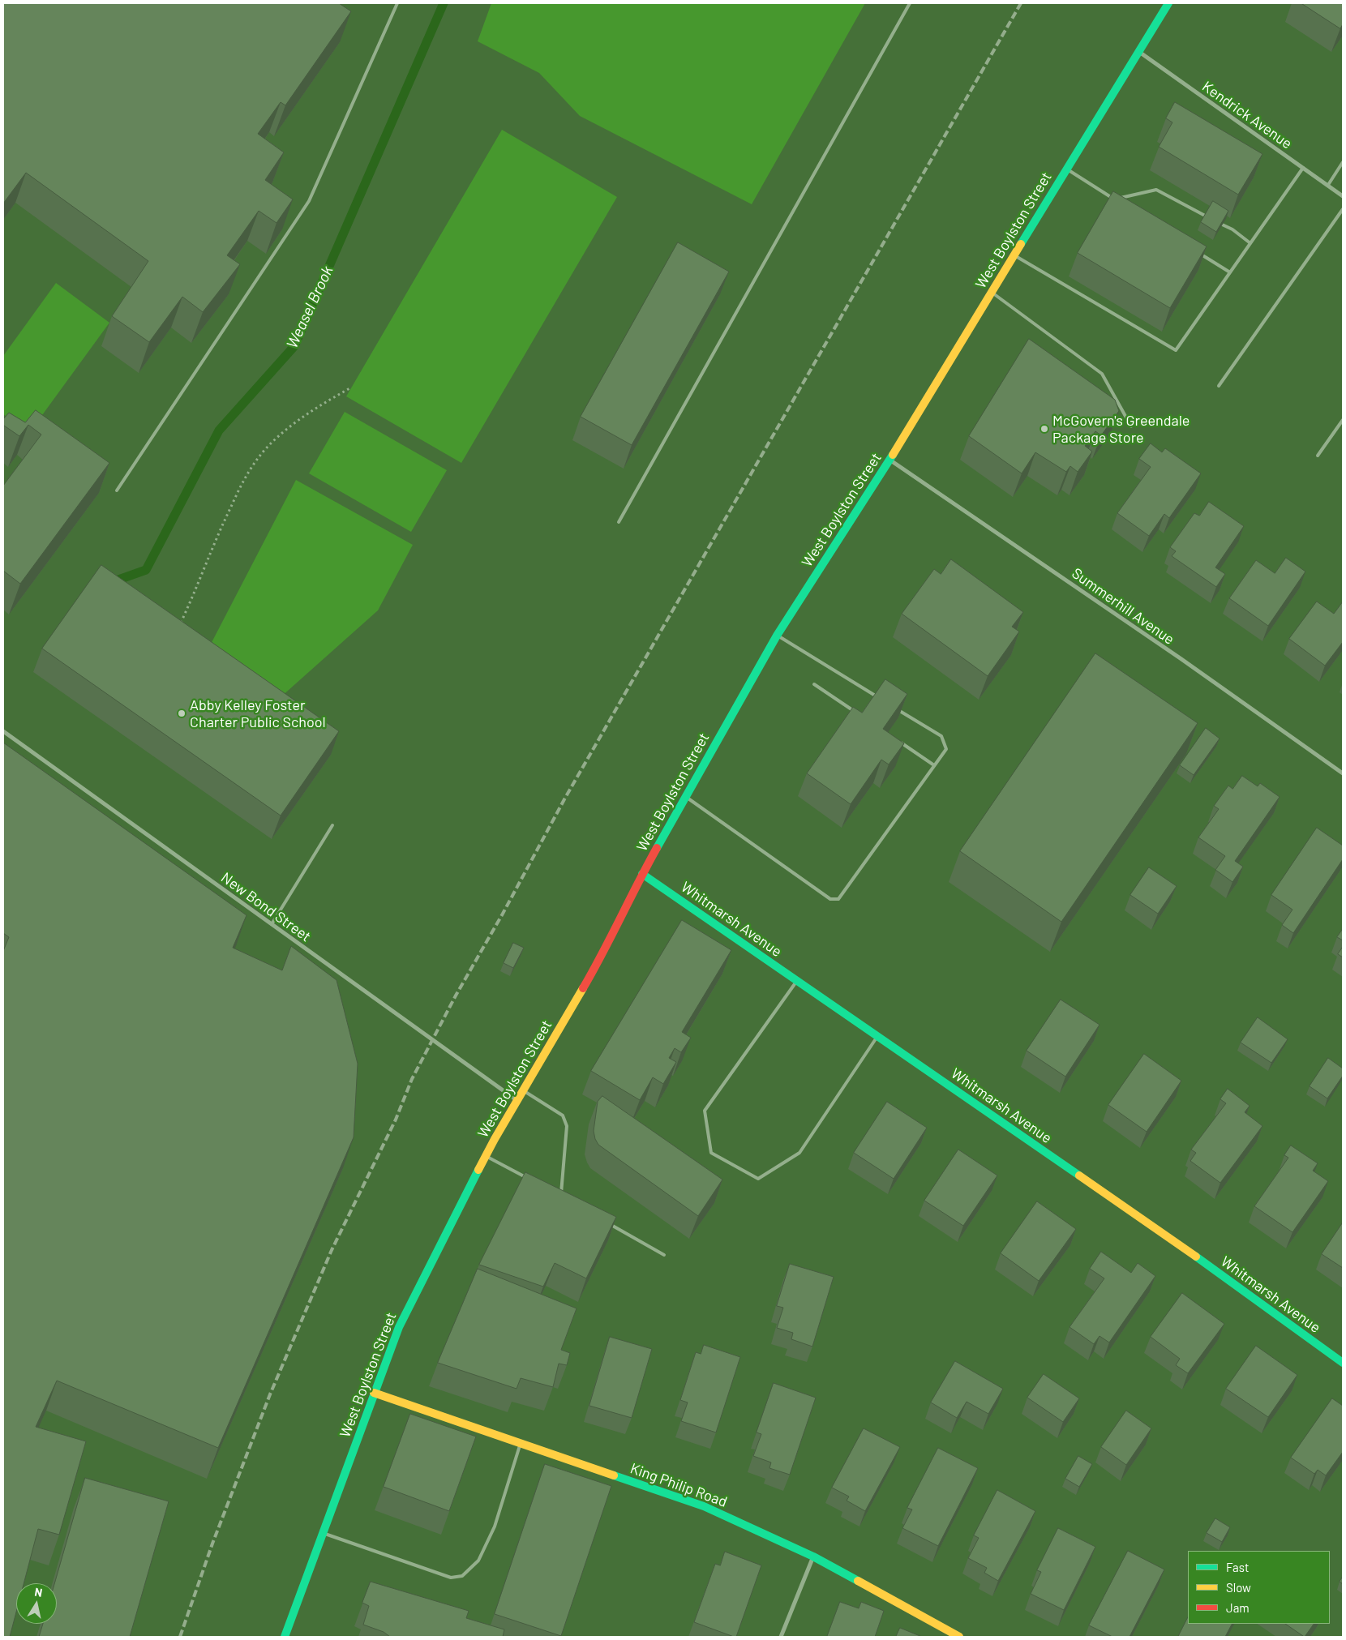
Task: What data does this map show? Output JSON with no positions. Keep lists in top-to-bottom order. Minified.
{"streets":{"main road":["West Boylston Street","Whitmarsh Avenue","King Philip Road"],"street":["Kendrick Avenue","Summerhill Avenue","New Bond Street"]},"crossings":[["Kendrick Avenue","West Boylston Street"],["West Boylston Street","Summerhill Avenue"],["West Boylston Street","New Bond Street"],["West Boylston Street","Whitmarsh Avenue"],["West Boylston Street","King Philip Road"]],"water":["Weasel Brook"],"places":["McGovern's Greendale Package Store","Abby Kelley Foster Charter Public School"],"legend":["Fast","Slow","Jam"],"north":"top"}
